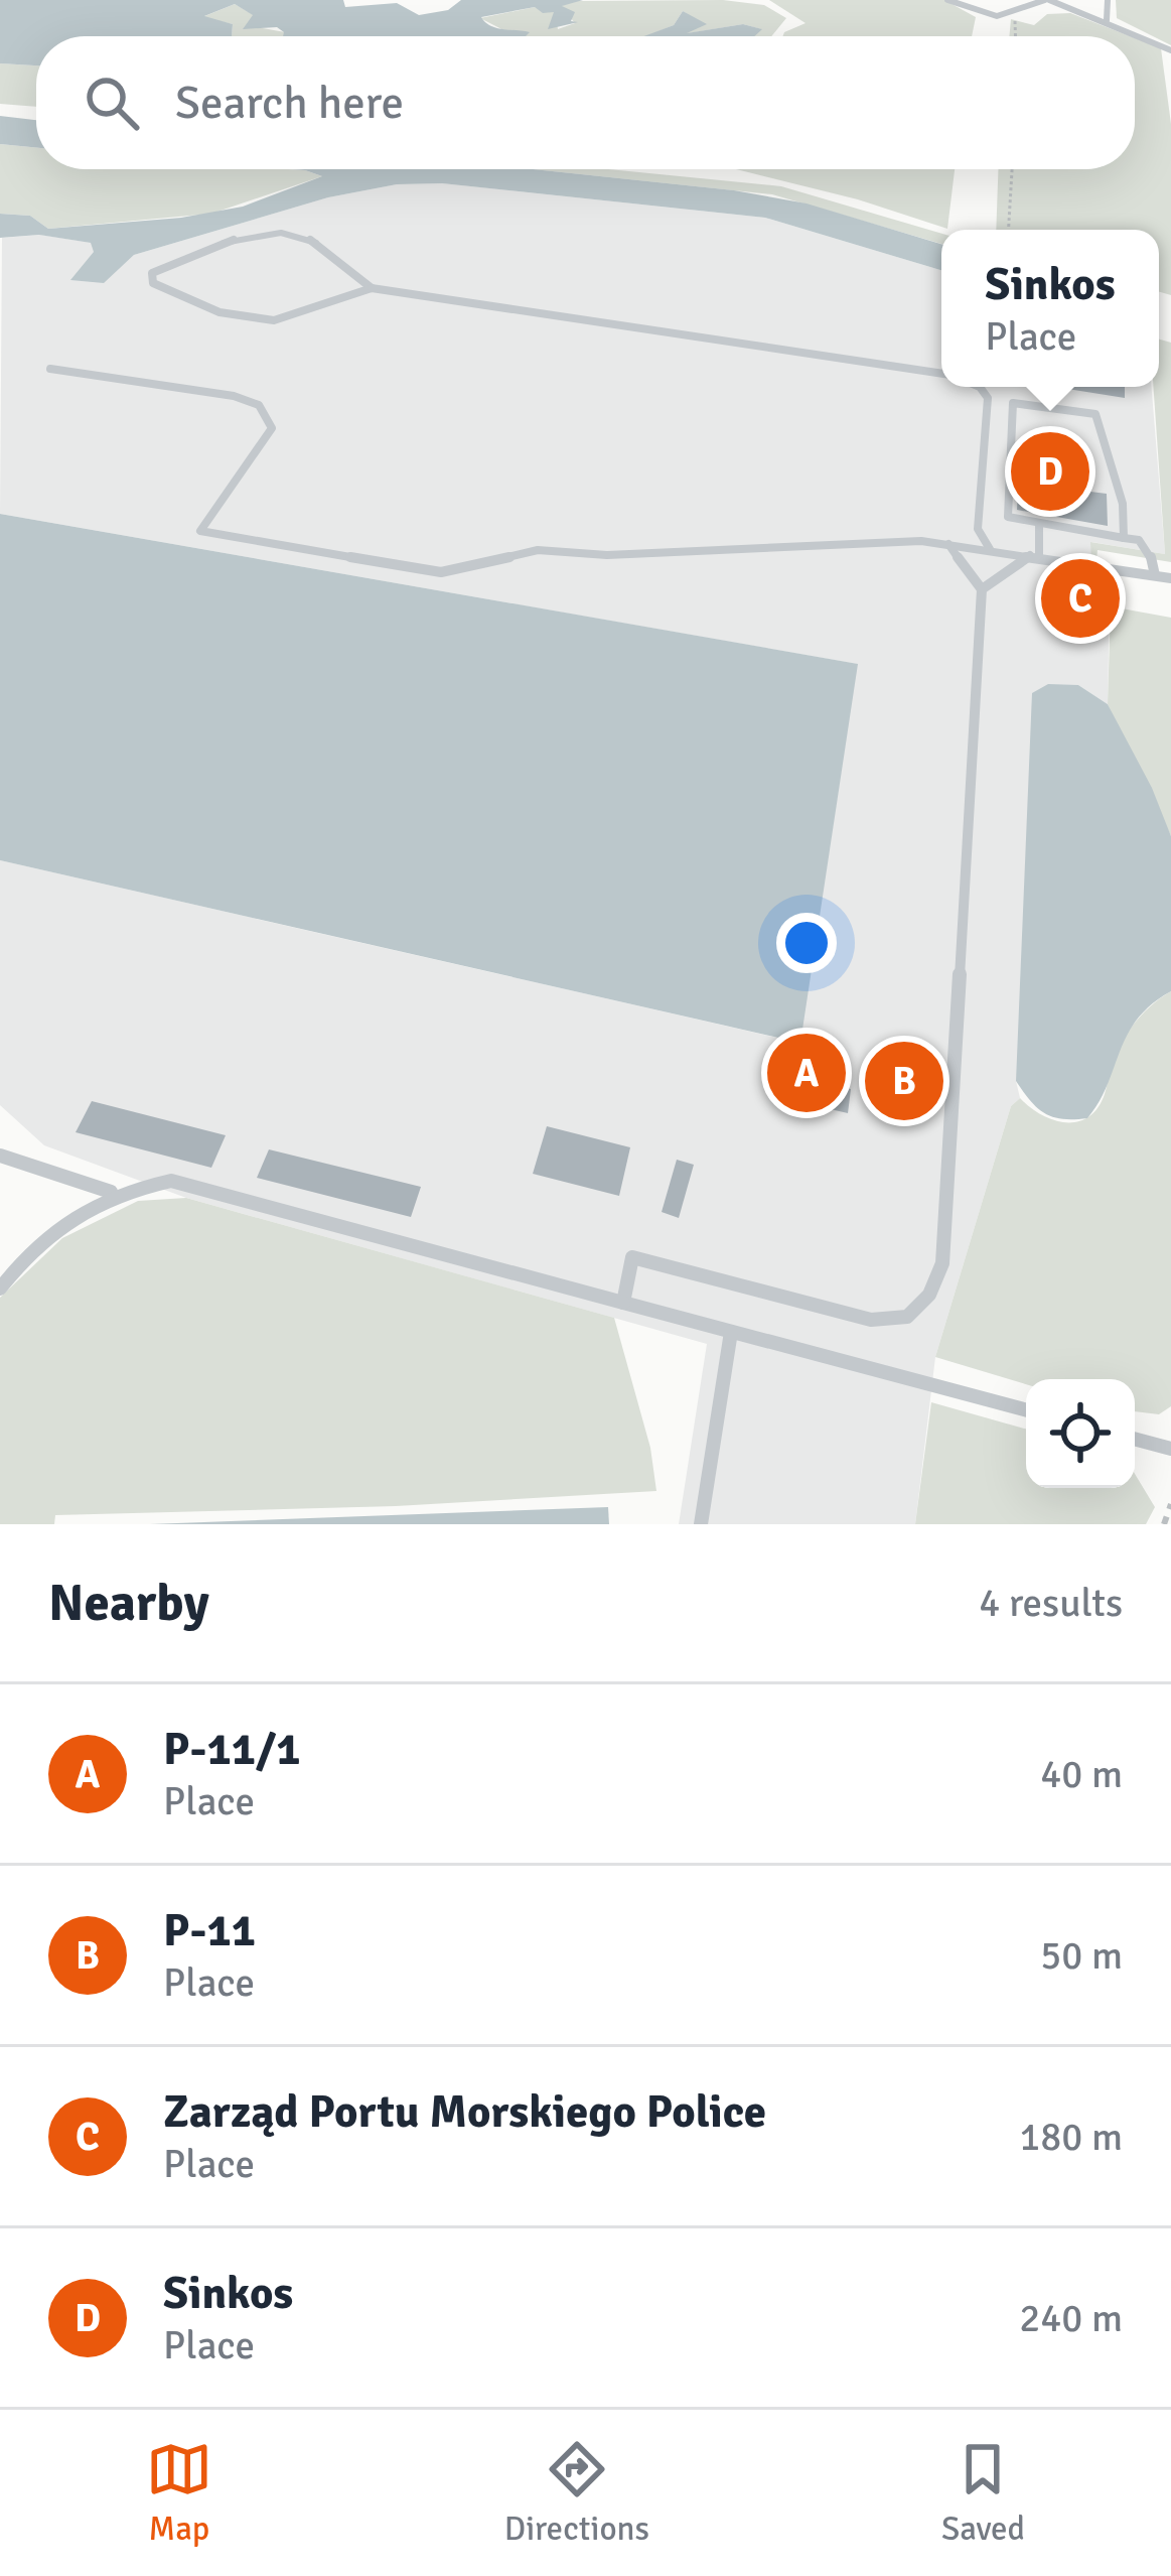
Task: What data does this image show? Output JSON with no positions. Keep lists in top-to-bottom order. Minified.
{"page":{"search":"Search here","popup":["Sinkos","Place"],"pins":["D","C","A","B"],"heading":["Nearby","4 results"],"list":[{"mark":"A","name":"P-11/1","note":"Place","value":"40 m"},{"mark":"B","name":"P-11","note":"Place","value":"50 m"},{"mark":"C","name":"Zarząd Portu Morskiego Police","note":"Place","value":"180 m"},{"mark":"D","name":"Sinkos","note":"Place","value":"240 m"}],"nav":["Map","Directions","Saved"]}}
